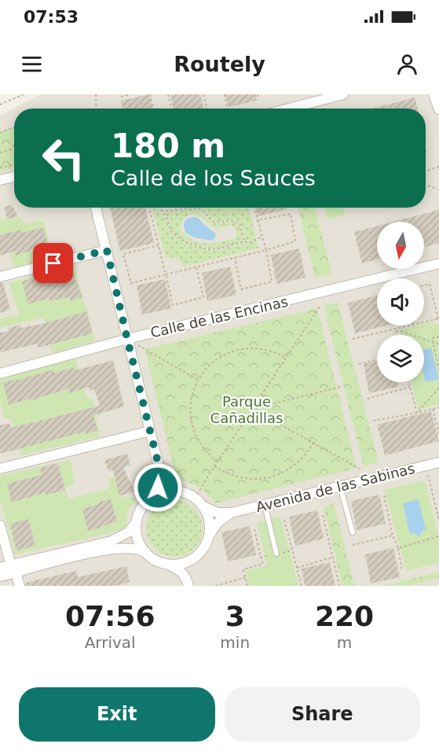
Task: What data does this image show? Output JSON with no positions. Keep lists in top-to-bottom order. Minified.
{"streets":{"street":["Calle de las Encinas","Avenida de las Sabinas"]},"parks":["Parque Cañadillas"],"north":"bottom","page":{"status":"07:53","header":"Routely","turn":["180 m","Calle de los Sauces"],"eta":["07:56","Arrival","3","min","220","m"],"buttons":["Exit","Share"]}}
